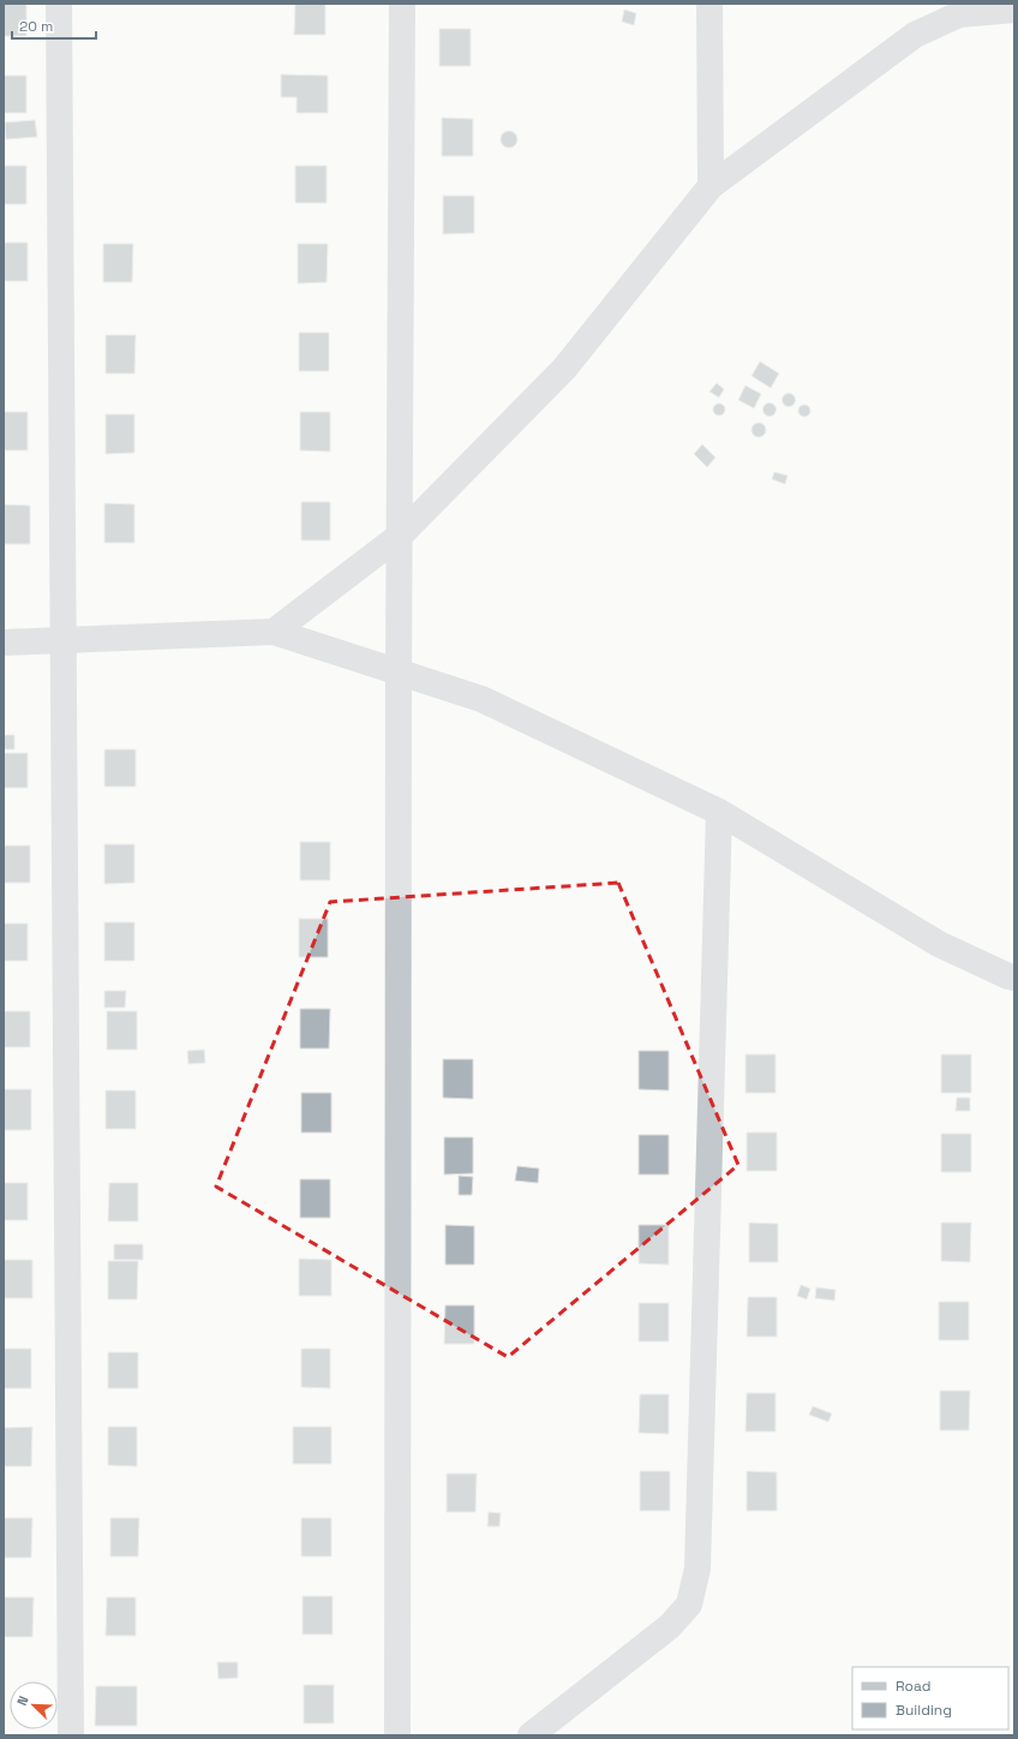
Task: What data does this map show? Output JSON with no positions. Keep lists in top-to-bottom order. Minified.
{"legend":["Road","Building"],"scale_bar":"20 m","north":"top left"}
